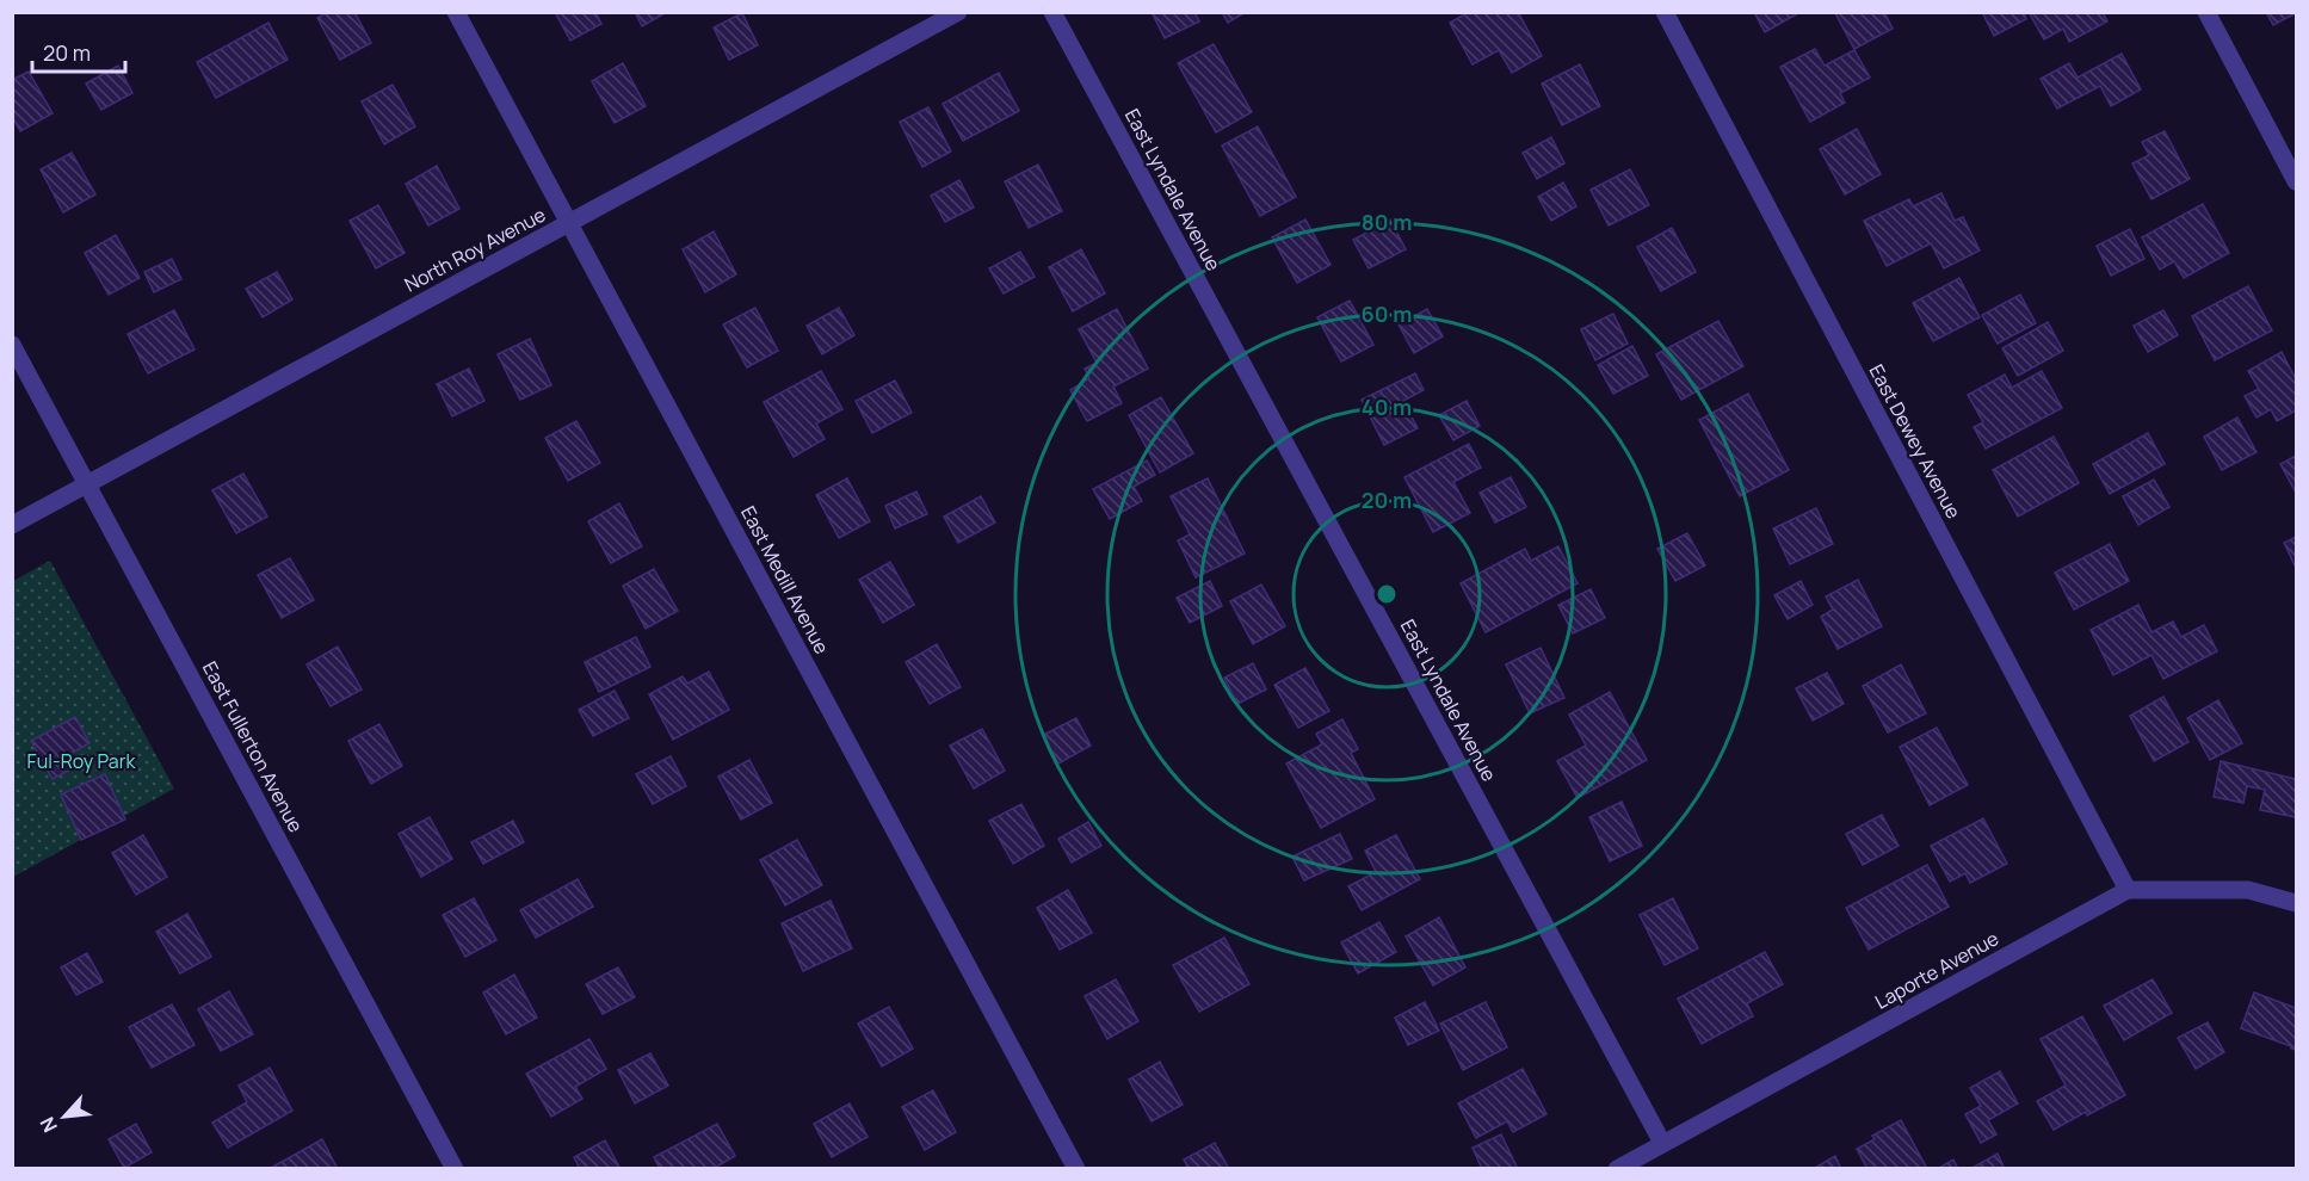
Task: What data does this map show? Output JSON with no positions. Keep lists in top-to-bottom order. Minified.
{"streets":{"street":["East Lyndale Avenue","North Roy Avenue","East Dewey Avenue","East Medill Avenue","East Fullerton Avenue","Laporte Avenue"]},"crossings":[["East Lyndale Avenue","Laporte Avenue"],["North Roy Avenue","East Medill Avenue"],["North Roy Avenue","East Fullerton Avenue"],["East Dewey Avenue","Laporte Avenue"]],"parks":["Ful-Roy Park"],"scale_bar":"20 m","north":"bottom left","rings":["80 m","60 m","40 m","20 m"]}
